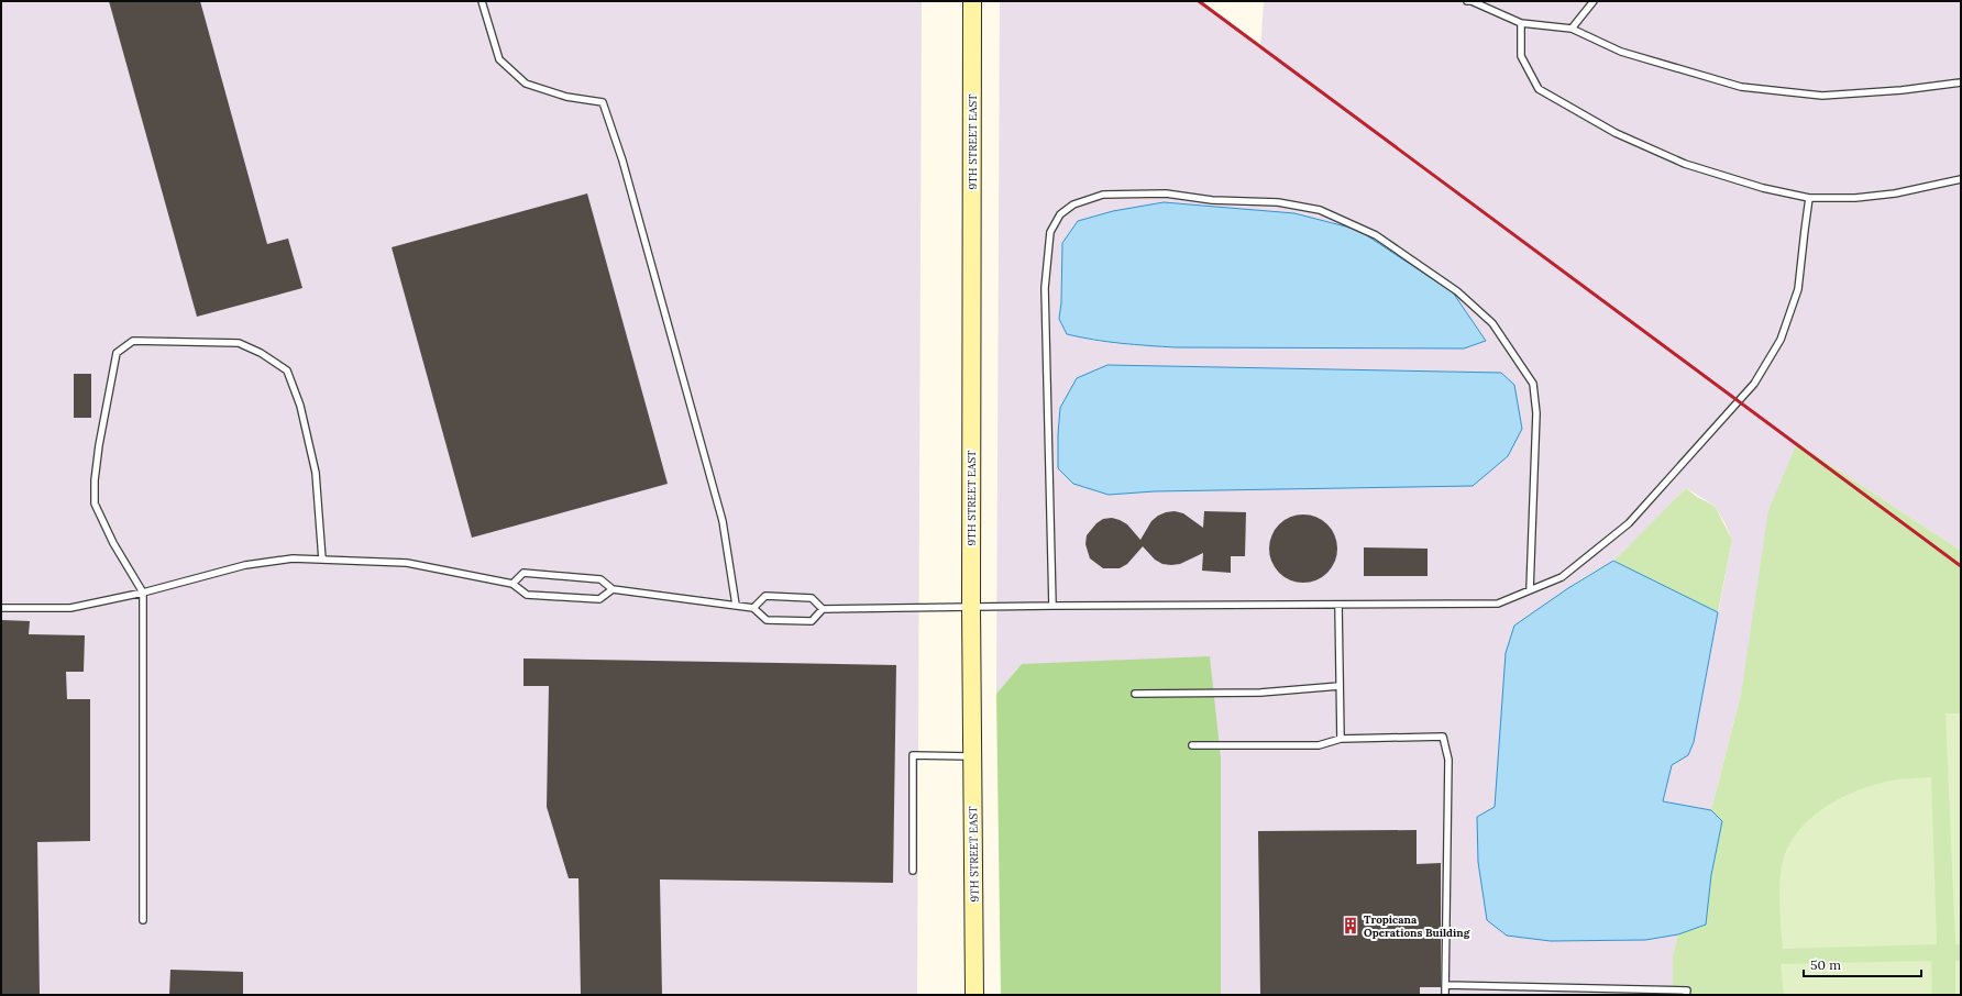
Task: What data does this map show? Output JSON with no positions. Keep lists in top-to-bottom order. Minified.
{"streets":{"street":["9TH STREET EAST"]},"places":{"building":["Tropicana Operations Building"]},"scale_bar":"50 m"}
